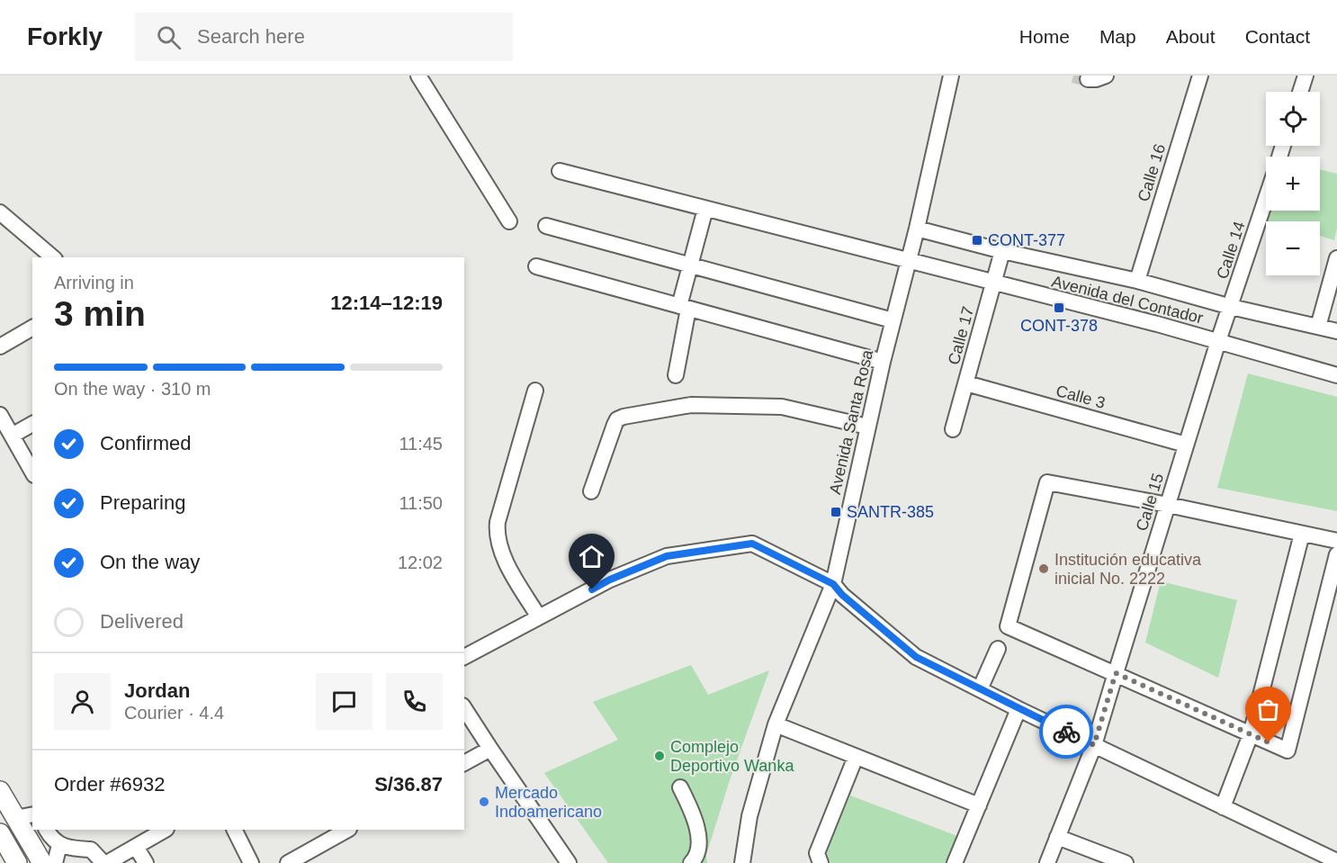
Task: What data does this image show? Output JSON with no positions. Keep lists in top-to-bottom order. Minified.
{"streets":{"street":["Calle 16","Calle 14","Avenida del Contador","Calle 17","Calle 3","Avenida Santa Rosa","Calle 15"]},"crossings":[["Calle 16","Avenida del Contador"],["Calle 14","Avenida del Contador"],["Calle 14","Calle 15"],["Avenida del Contador","Calle 17"],["Avenida del Contador","Avenida Santa Rosa"],["Avenida del Contador","Calle 15"],["Calle 17","Calle 3"],["Calle 3","Calle 15"]],"places":{"transit":["CONT-377","CONT-378","SANTR-385"],"other":["Institución educativa inicial No. 2222","Complejo Deportivo Wanka","Mercado Indoamericano"]},"page":{"header":"Forkly","search":"Search here","nav":["Home","Map","About","Contact"],"map_buttons":["+","−"],"heading":["3 min","Arriving in","12:14–12:19"],"panel":["Jordan","Courier · 4.4","Order #6932","S/36.87"],"bar":"On the way · 310 m","list":[["Confirmed","11:45"],["Preparing","11:50"],["On the way","12:02"],"Delivered"]}}
